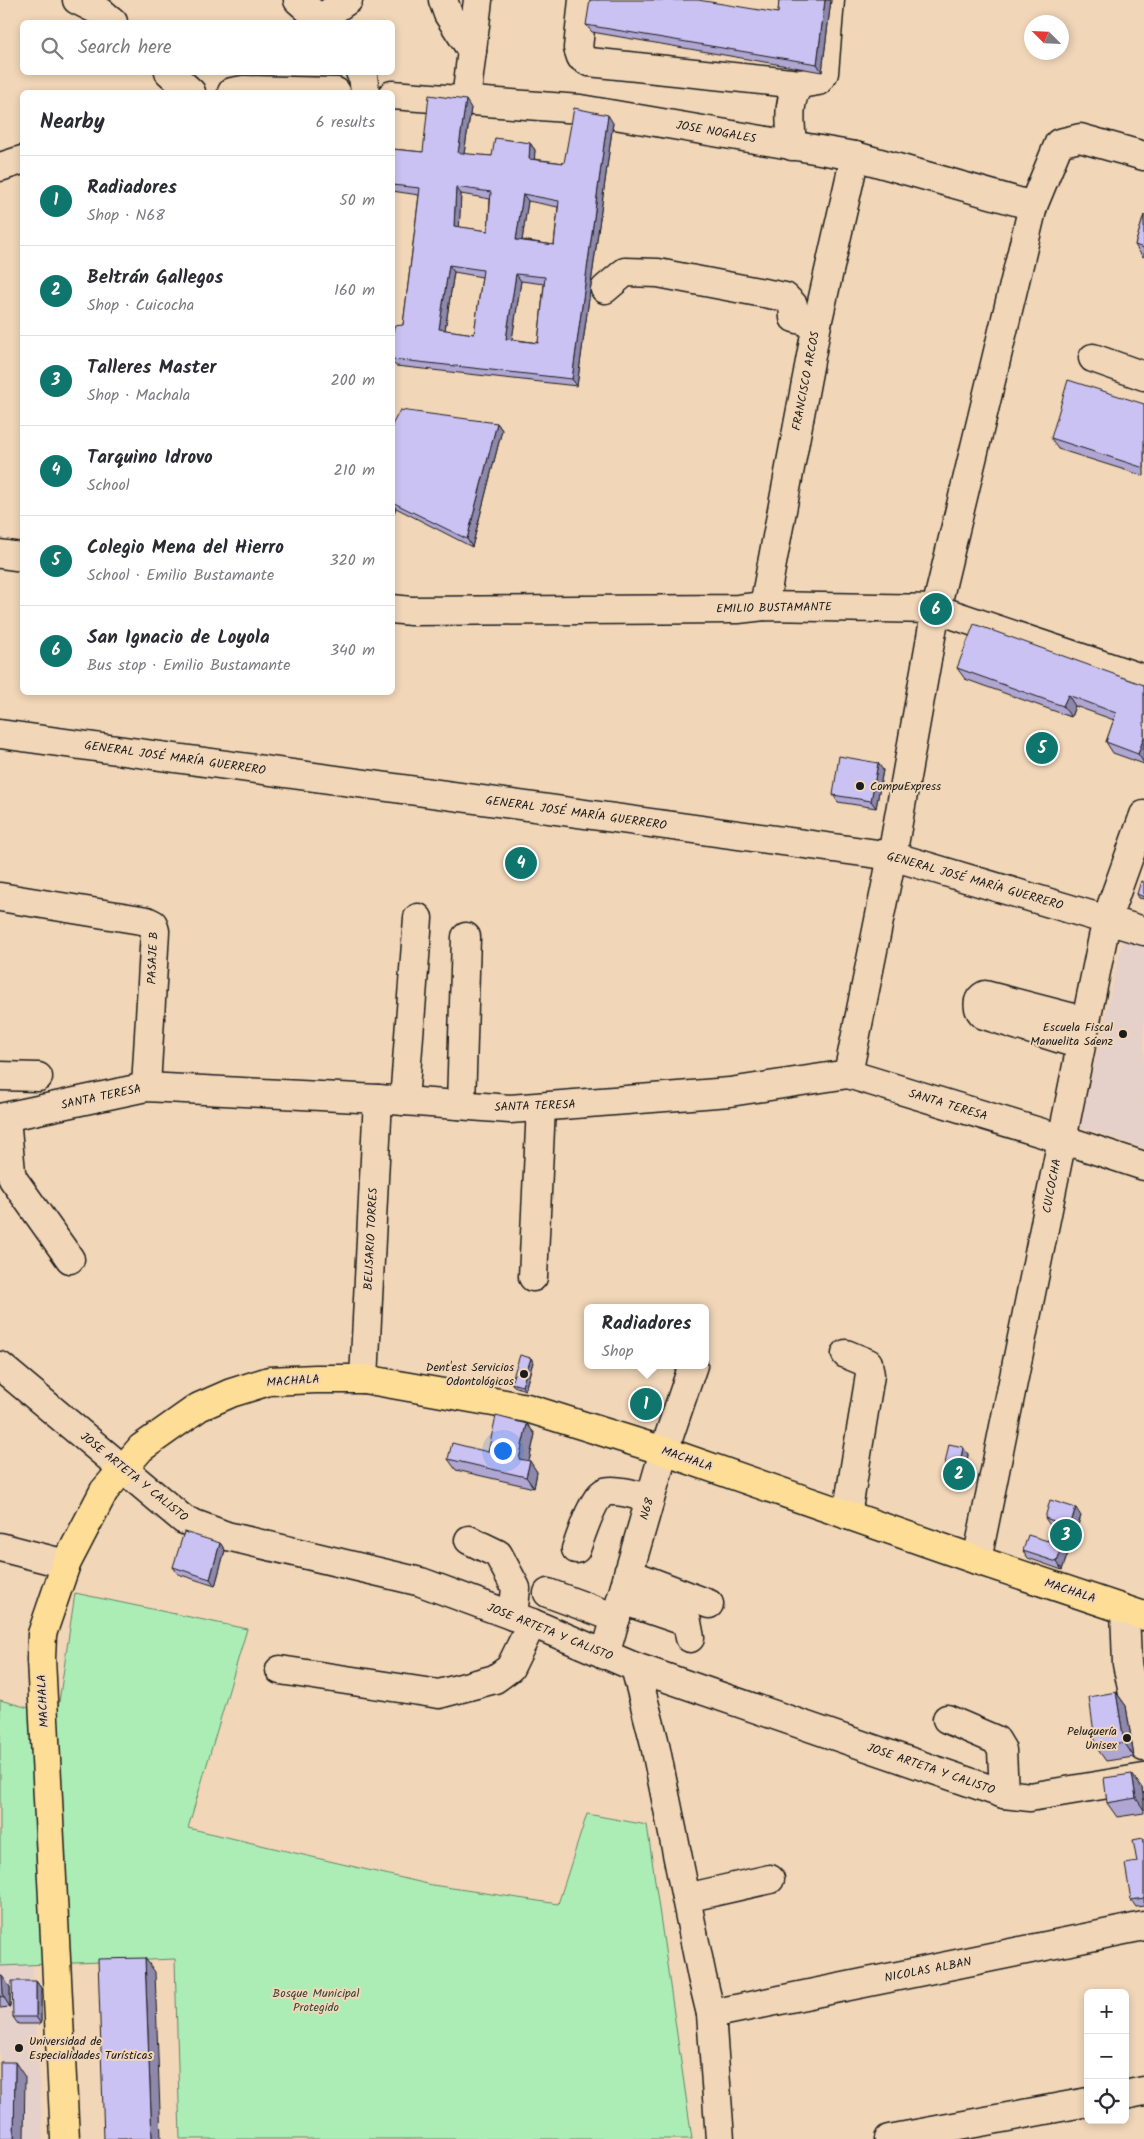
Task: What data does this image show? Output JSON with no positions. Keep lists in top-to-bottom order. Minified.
{"streets":{"main road":["MACHALA"],"street":["JOSE NOGALES","FRANCISCO ARCOS","EMILIO BUSTAMANTE","GENERAL JOSÉ MARÍA GUERRERO","PASAJE B","SANTA TERESA","CUICOCHA","BELISARIO TORRES","JOSE ARTETA Y CALISTO","N68","NICOLAS ALBAN"]},"crossings":[["JOSE NOGALES","FRANCISCO ARCOS"],["FRANCISCO ARCOS","EMILIO BUSTAMANTE"],["GENERAL JOSÉ MARÍA GUERRERO","CUICOCHA"],["PASAJE B","SANTA TERESA"],["SANTA TERESA","CUICOCHA"],["SANTA TERESA","BELISARIO TORRES"],["CUICOCHA","MACHALA"],["BELISARIO TORRES","MACHALA"],["MACHALA","JOSE ARTETA Y CALISTO"],["MACHALA","N68"],["JOSE ARTETA Y CALISTO","N68"]],"parks":["Bosque Municipal Protegido"],"places":["CompuExpress","Escuela Fiscal Manuelita Sáenz","Dent'est Servicios Odontológicos","Peluquería Unisex","Universidad de Especialidades Turísticas"],"north":"top left","page":{"search":"Search here","heading":["Nearby","6 results"],"list":[{"mark":"1","name":"Radiadores","note":"Shop · N68","value":"50 m"},{"mark":"2","name":"Beltrán Gallegos","note":"Shop · Cuicocha","value":"160 m"},{"mark":"3","name":"Talleres Master","note":"Shop · Machala","value":"200 m"},{"mark":"4","name":"Tarquino Idrovo","note":"School","value":"210 m"},{"mark":"5","name":"Colegio Mena del Hierro","note":"School · Emilio Bustamante","value":"320 m"},{"mark":"6","name":"San Ignacio de Loyola","note":"Bus stop · Emilio Bustamante","value":"340 m"}],"pins":["6","5","4","1","2","3"],"popup":["Radiadores","Shop"],"map_buttons":["+","−"]}}
